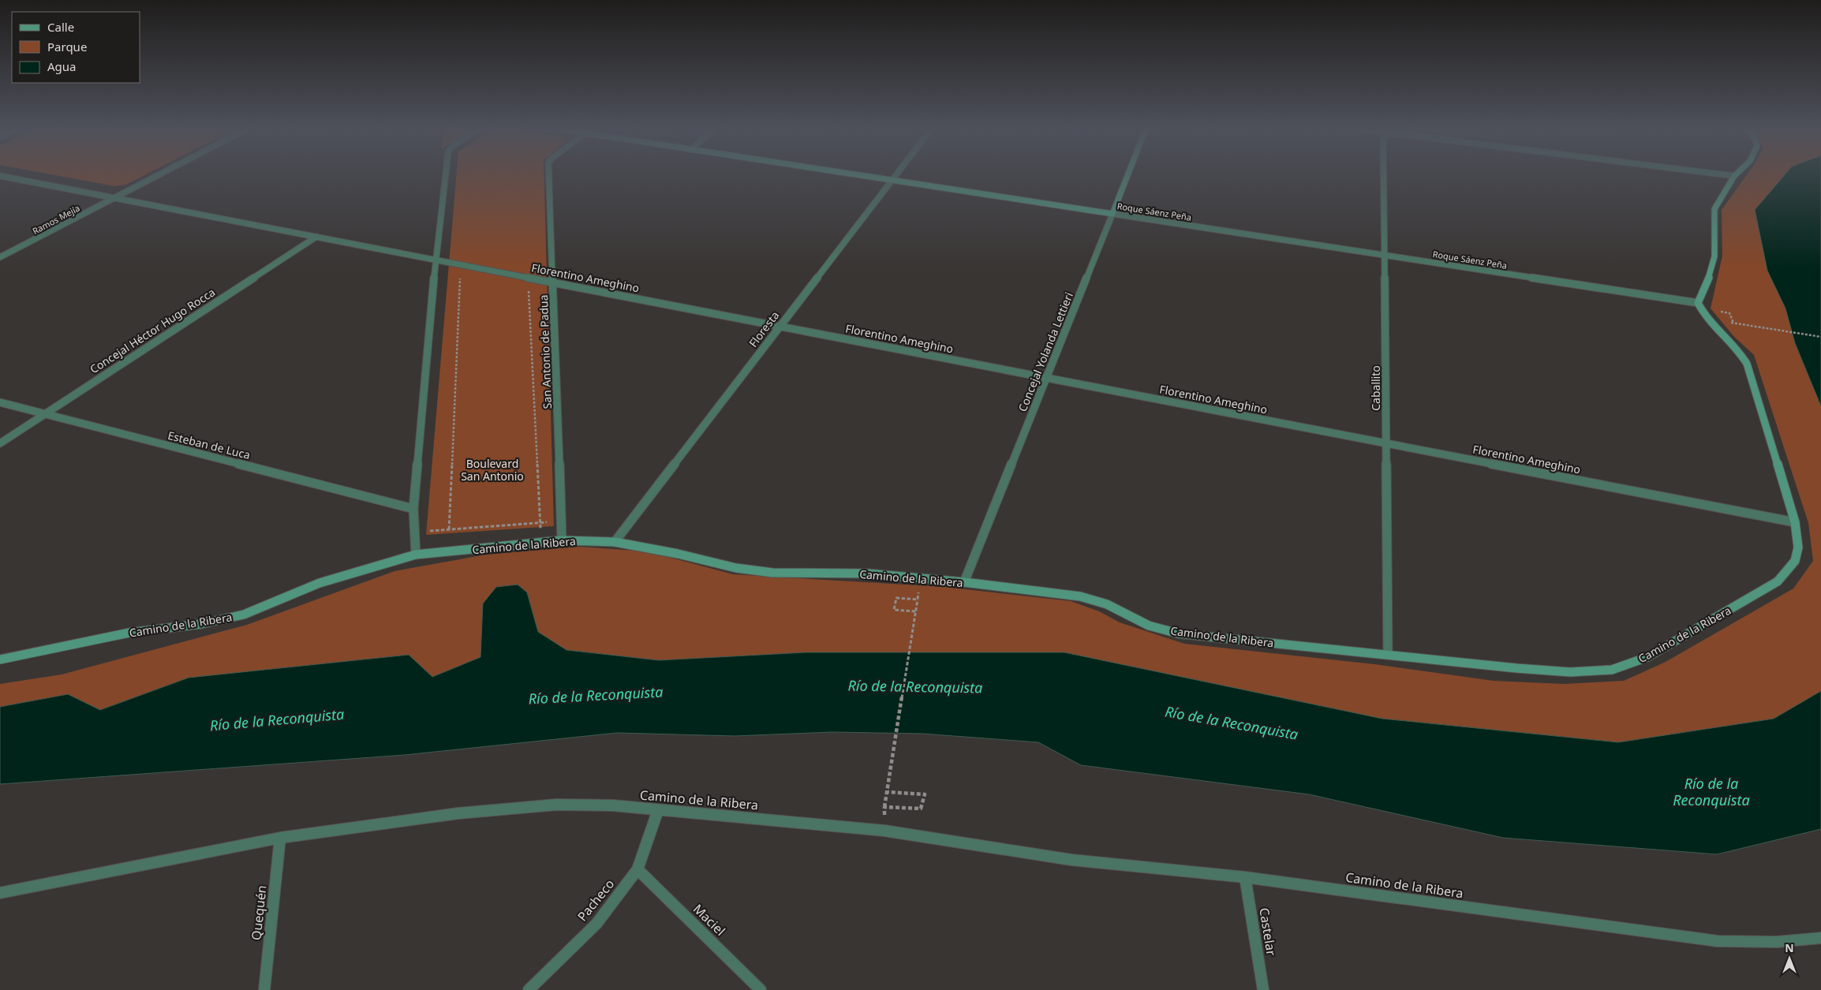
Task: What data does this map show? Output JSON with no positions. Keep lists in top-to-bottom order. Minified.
{"streets":{"street":["Roque Sáenz Peña","Ramos Mejía","Florentino Ameghino","Floresta","Concejal Héctor Hugo Rocca","San Antonio de Padua","Concejal Yolanda Lettieri","Caballito","Esteban de Luca","Camino de la Ribera","Pacheco","Quequén","Maciel","Castelar"]},"crossings":[["Roque Sáenz Peña","Floresta"],["Roque Sáenz Peña","Concejal Yolanda Lettieri"],["Roque Sáenz Peña","Caballito"],["Roque Sáenz Peña","Camino de la Ribera"],["Ramos Mejía","Florentino Ameghino"],["Florentino Ameghino","Floresta"],["Florentino Ameghino","Concejal Héctor Hugo Rocca"],["Florentino Ameghino","San Antonio de Padua"],["Florentino Ameghino","Concejal Yolanda Lettieri"],["Florentino Ameghino","Caballito"],["Florentino Ameghino","Camino de la Ribera"],["Floresta","Camino de la Ribera"],["Concejal Héctor Hugo Rocca","Esteban de Luca"],["San Antonio de Padua","Camino de la Ribera"],["Concejal Yolanda Lettieri","Camino de la Ribera"],["Caballito","Camino de la Ribera"],["Camino de la Ribera","Pacheco"],["Camino de la Ribera","Quequén"],["Camino de la Ribera","Castelar"],["Pacheco","Maciel"]],"water":["Río de la Reconquista"],"parks":["Boulevard San Antonio"],"legend":["Calle","Parque","Agua"],"north":"top"}
